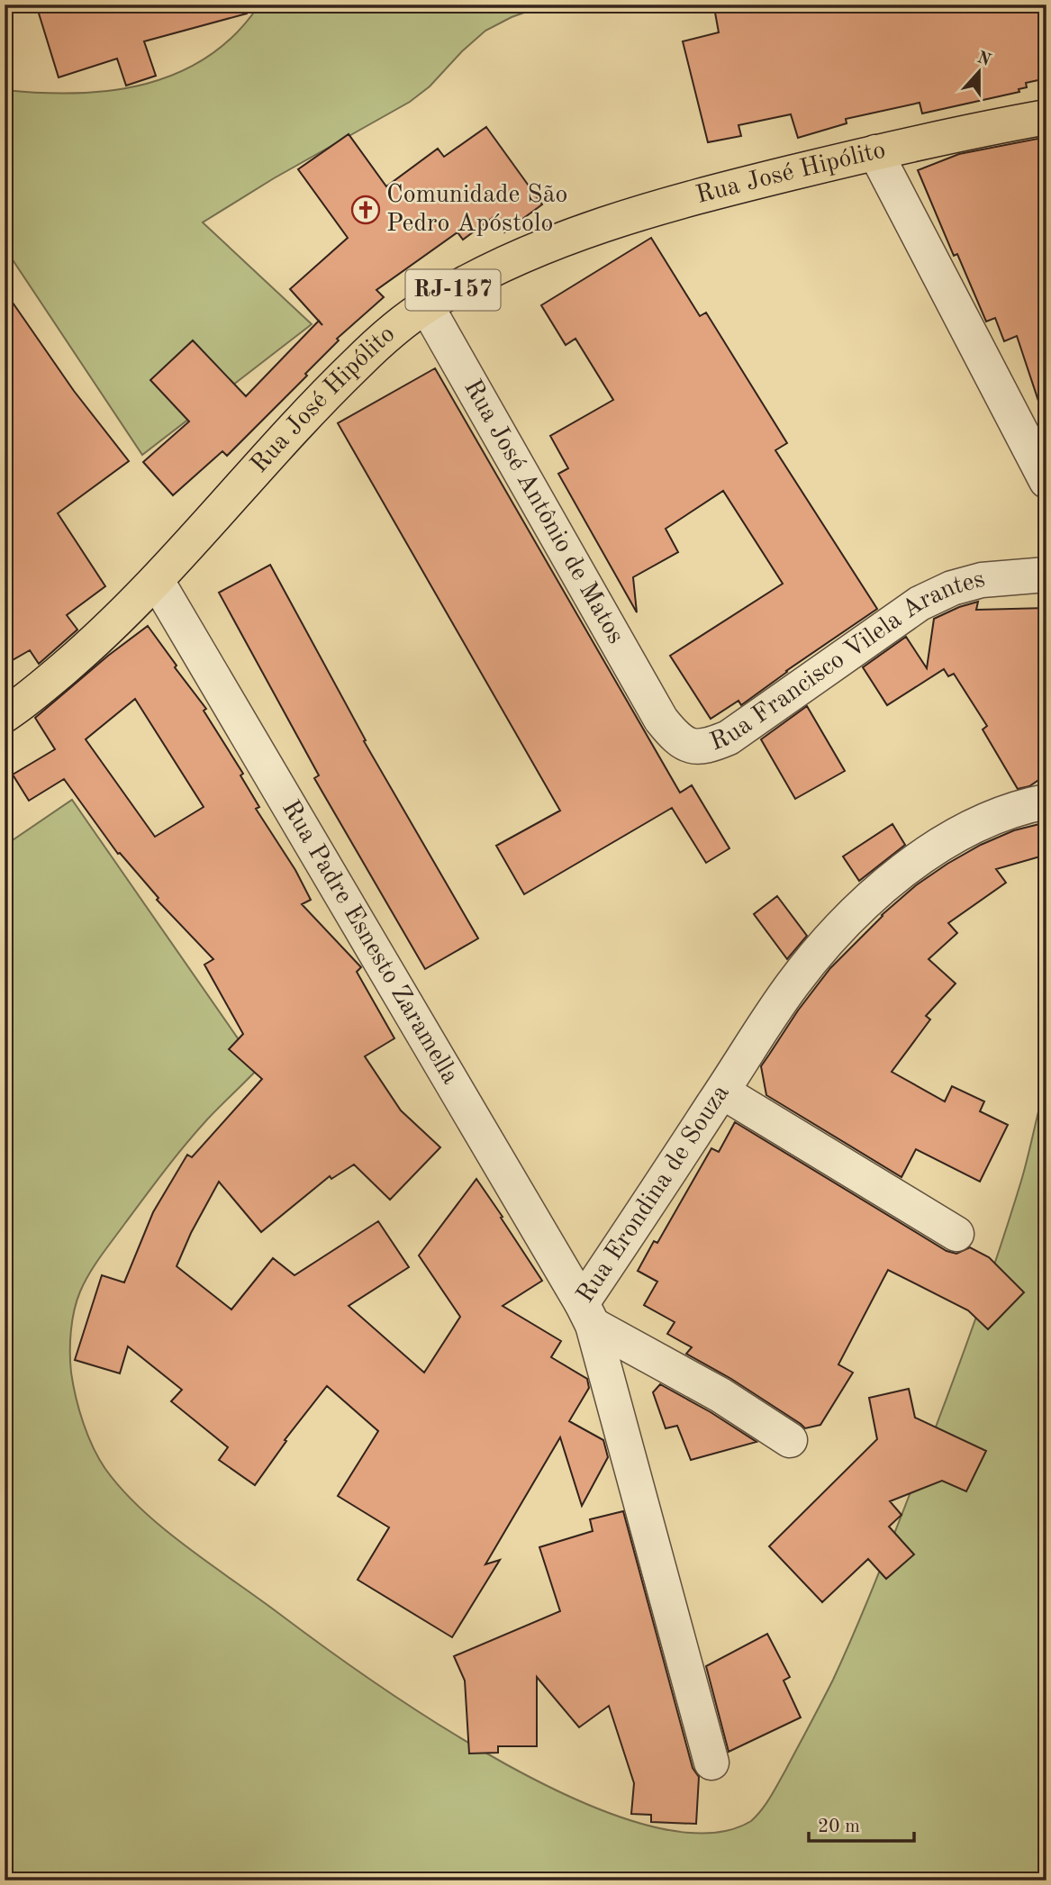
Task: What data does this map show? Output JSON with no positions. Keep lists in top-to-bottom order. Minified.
{"streets":{"main road":["Rua José Hipólito","RJ-157"],"street":["Rua José Antônio de Matos","Rua Francisco Vilela Arantes","Rua Padre Esnesto Zaramella","Rua Erondina de Souza"]},"crossings":[["Rua José Hipólito","Rua José Antônio de Matos"],["Rua José Hipólito","Rua Padre Esnesto Zaramella"],["Rua José Antônio de Matos","Rua Francisco Vilela Arantes"],["Rua Padre Esnesto Zaramella","Rua Erondina de Souza"]],"places":{"church":["Comunidade São Pedro Apóstolo"]},"scale_bar":"20 m","north":"top"}
